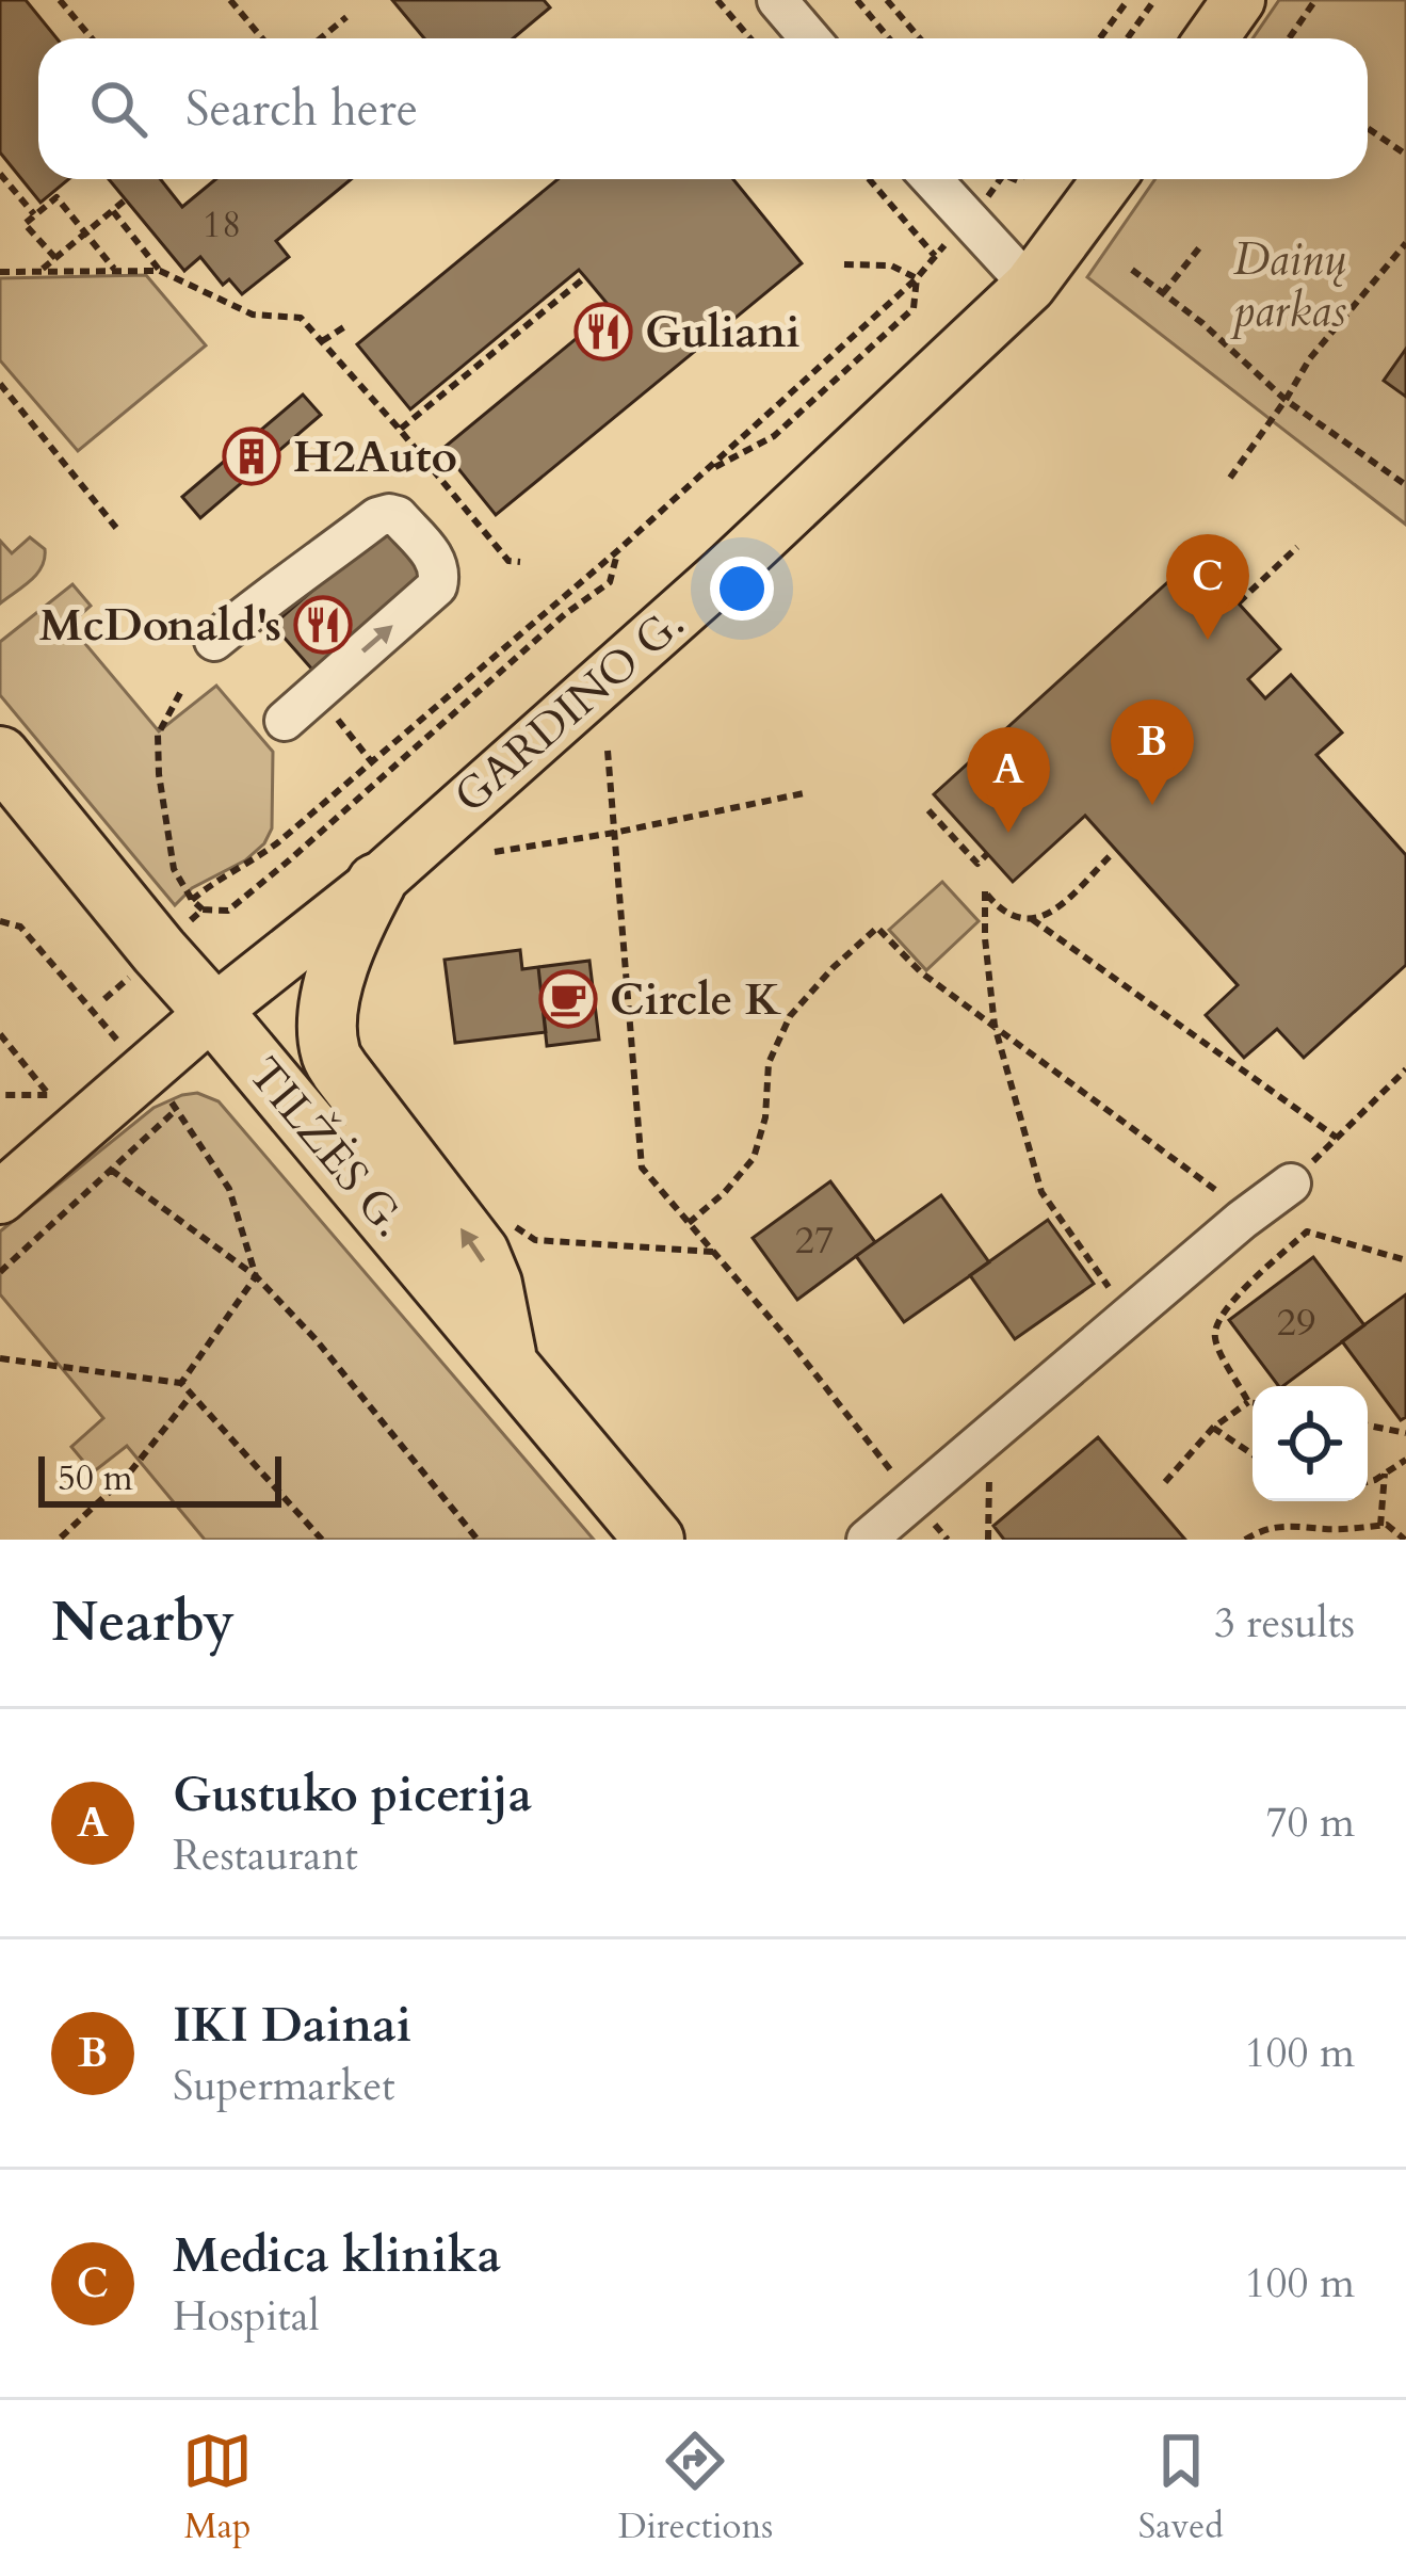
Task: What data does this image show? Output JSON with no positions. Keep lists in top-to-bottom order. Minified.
{"streets":{"highway":["TILŽĖS G."],"main road":["GARDINO G."]},"crossings":[["GARDINO G.","TILŽĖS G."]],"parks":["Dainų parkas"],"places":{"restaurant":["Guliani","McDonald's"],"building":["H2Auto"],"cafe":["Circle K"]},"house_numbers":["18","27","29"],"scale_bar":"50 m","page":{"search":"Search here","pins":["C","B","A"],"scale":"50 m","heading":["Nearby","3 results"],"list":[{"mark":"A","name":"Gustuko picerija","note":"Restaurant","value":"70 m"},{"mark":"B","name":"IKI Dainai","note":"Supermarket","value":"100 m"},{"mark":"C","name":"Medica klinika","note":"Hospital","value":"100 m"}],"nav":["Map","Directions","Saved"]}}
